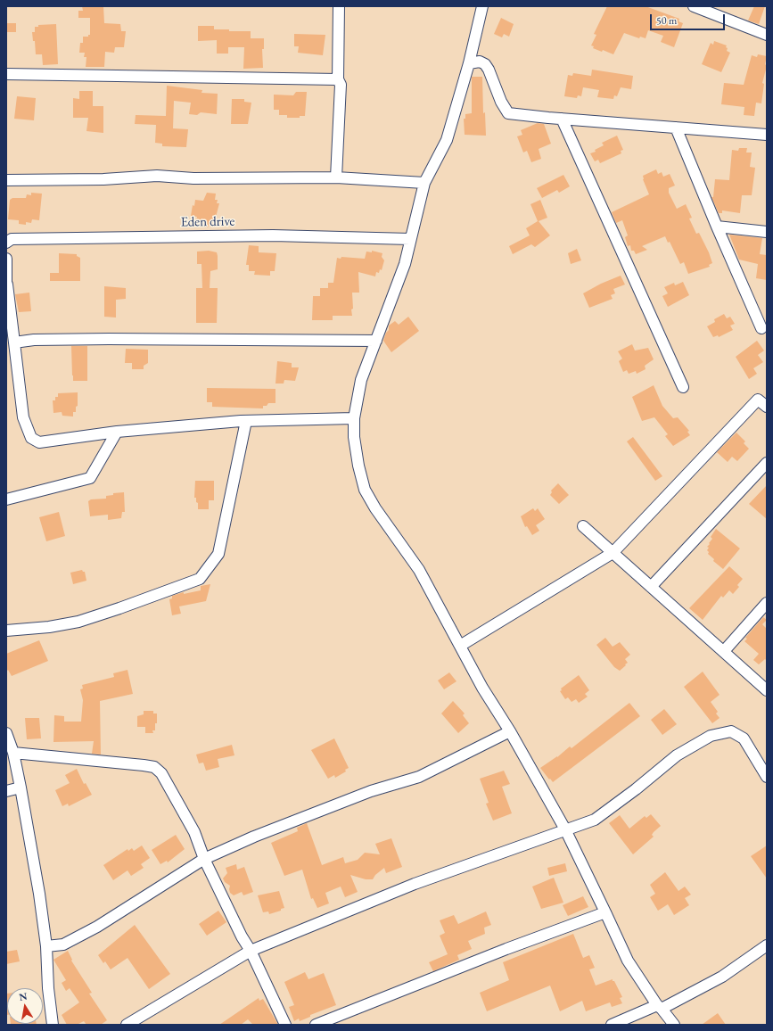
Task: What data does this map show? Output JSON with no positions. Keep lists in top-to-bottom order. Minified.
{"streets":{"street":["Eden drive"]},"scale_bar":"50 m","north":"top"}
